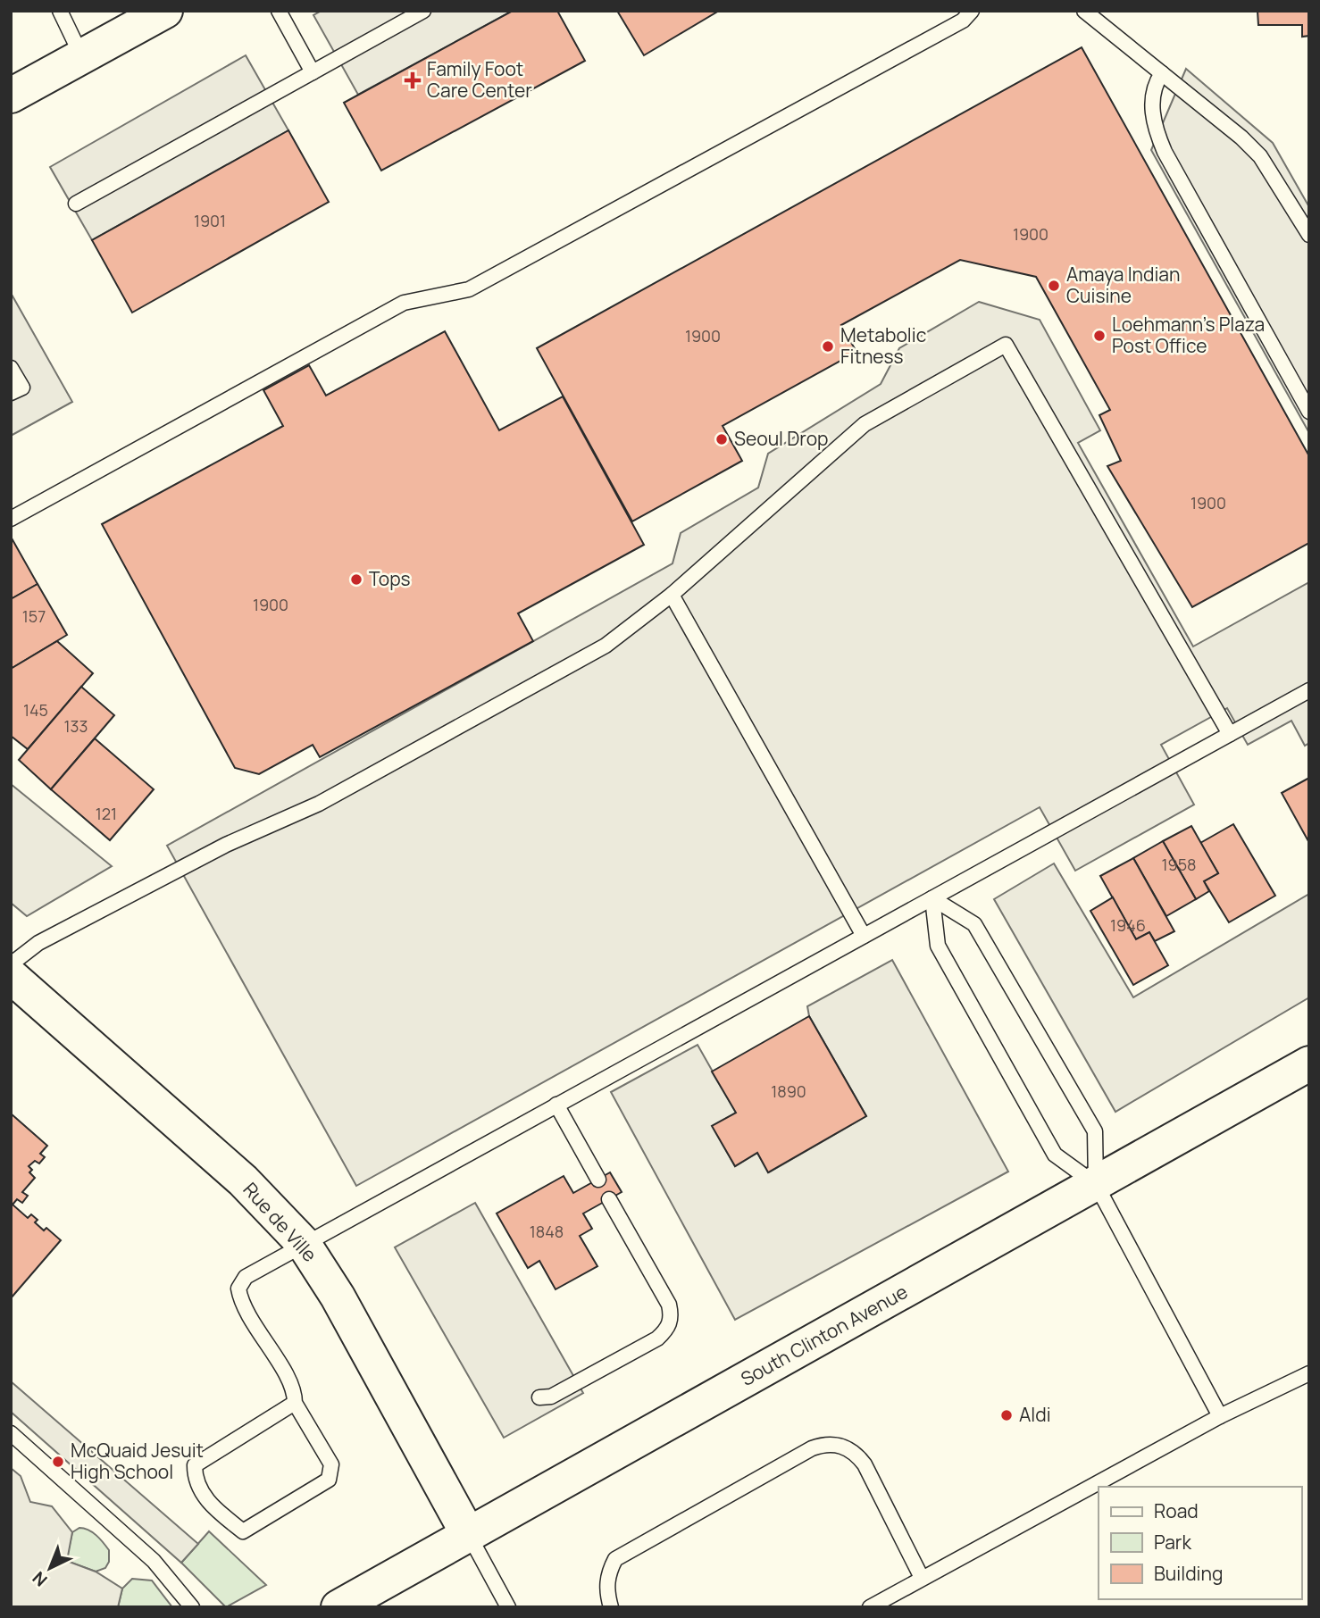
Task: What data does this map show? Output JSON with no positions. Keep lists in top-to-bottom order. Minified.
{"streets":{"street":["Rue de Ville","South Clinton Avenue"]},"crossings":[["Rue de Ville","South Clinton Avenue"]],"places":{"health":["Family Foot Care Center"],"other":["Amaya Indian Cuisine","Loehmann's Plaza Post Office","Metabolic Fitness","Seoul Drop","Tops","Aldi","McQuaid Jesuit High School"]},"house_numbers":["1901","1900","1900","1900","1900","157","145","133","121","1958","1946","1890","1848"],"legend":["Road","Park","Building"],"north":"bottom left"}
